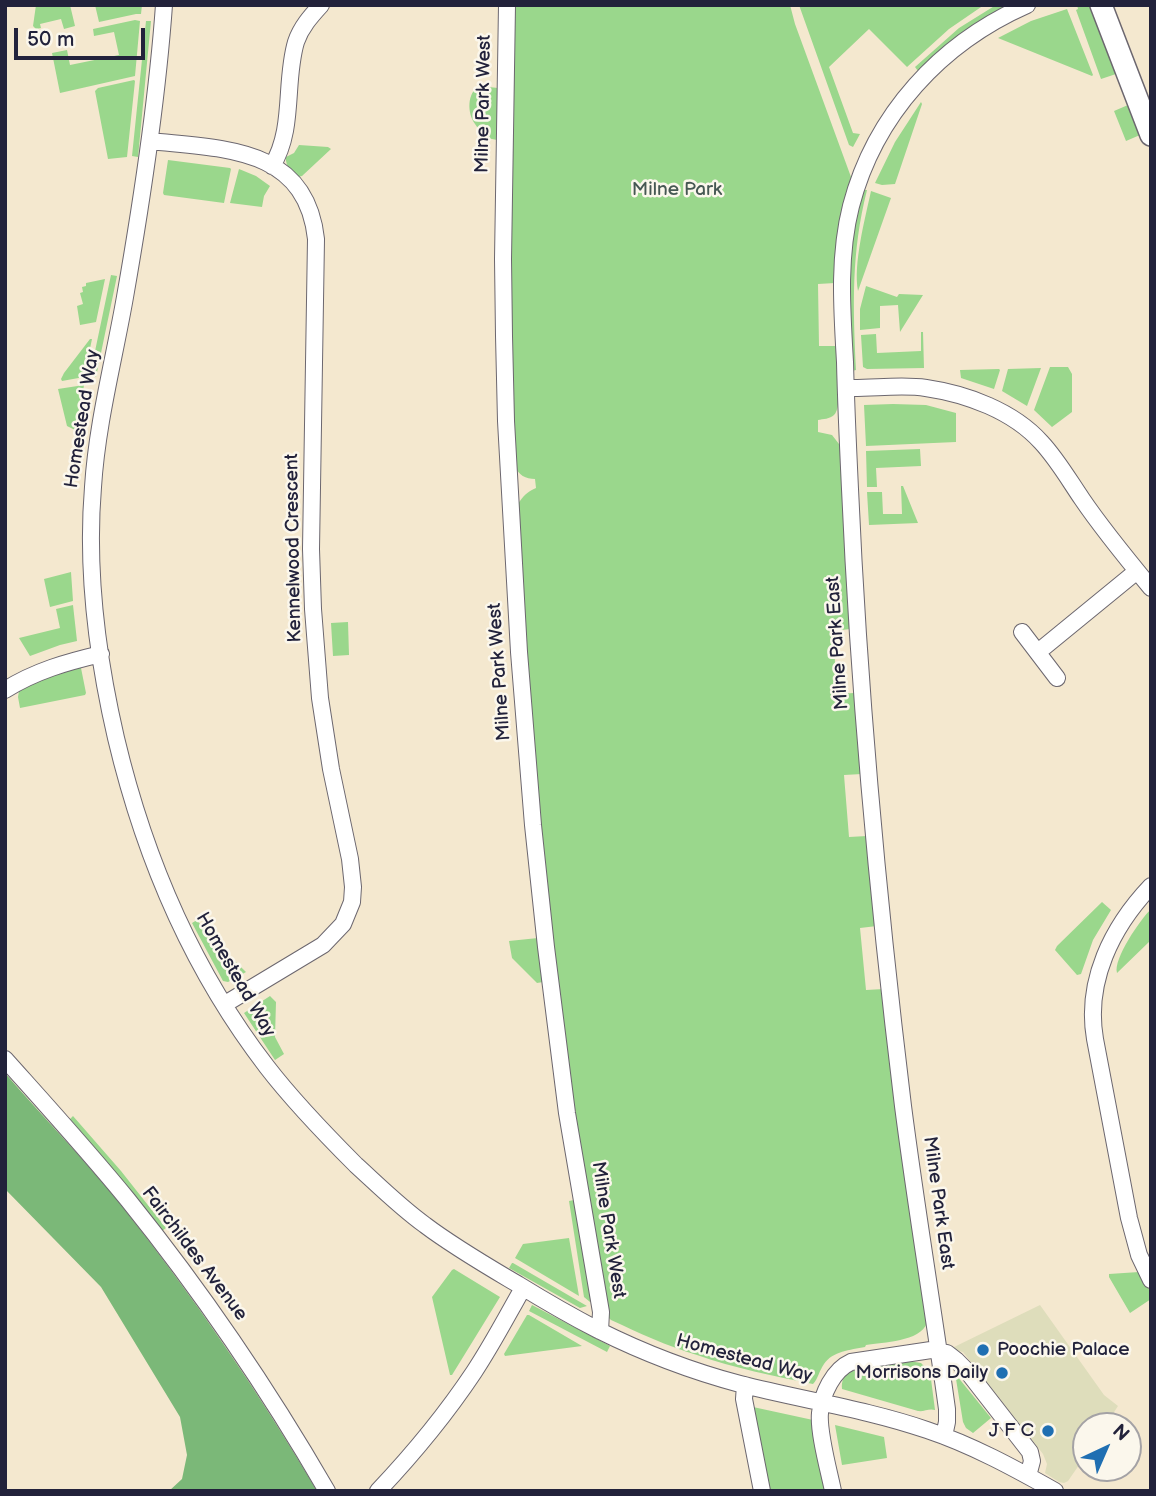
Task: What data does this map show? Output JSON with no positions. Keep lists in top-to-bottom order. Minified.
{"streets":{"street":["Milne Park West","Homestead Way","Kennelwood Crescent","Milne Park East","Fairchildes Avenue"]},"crossings":[["Milne Park West","Homestead Way"],["Homestead Way","Kennelwood Crescent"],["Homestead Way","Milne Park East"]],"parks":["Milne Park"],"places":["Poochie Palace","Morrisons Daily","J F C"],"scale_bar":"50 m","north":"top right"}
